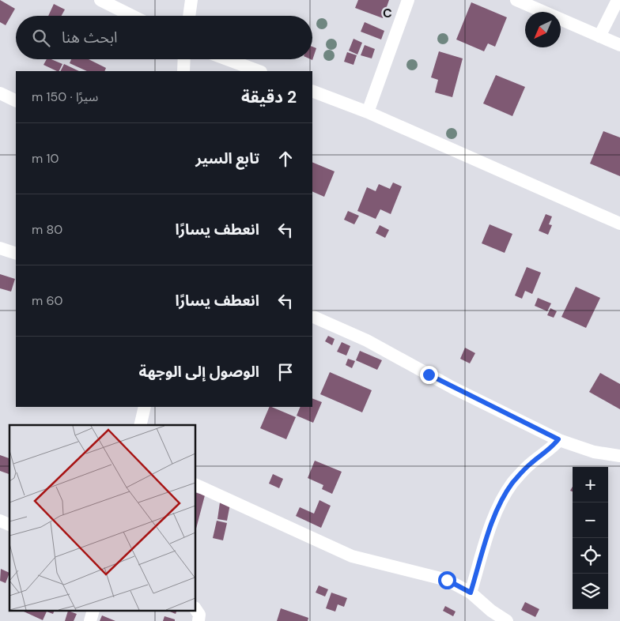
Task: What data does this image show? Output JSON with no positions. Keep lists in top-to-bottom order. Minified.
{"north":"bottom left","page":{"search":"ابحث هنا","heading":["2 دقيقة","سيرًا · 150 m"],"list":[["تابع السير","10 m"],["انعطف يسارًا","80 m"],["انعطف يسارًا","60 m"],"الوصول إلى الوجهة"],"map_buttons":["+","−"]},"grid":{"columns":["C"]}}
